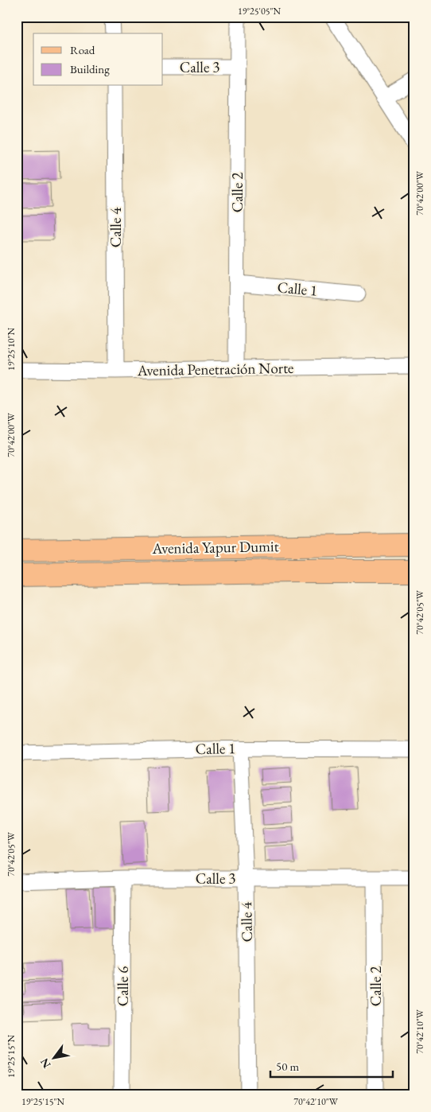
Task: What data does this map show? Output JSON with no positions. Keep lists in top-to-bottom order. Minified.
{"streets":{"main road":["Avenida Yapur Dumit"],"street":["Calle 3","Calle 2","Calle 4","Calle 1","Avenida Penetración Norte","Calle 6"]},"crossings":[["Calle 3","Calle 2"],["Calle 3","Calle 4"],["Calle 3","Calle 6"],["Calle 2","Calle 1"],["Calle 2","Avenida Penetración Norte"],["Calle 4","Calle 1"],["Calle 4","Avenida Penetración Norte"]],"legend":["Road","Building"],"scale_bar":"50 m","north":"bottom left","coordinates":["19°25'05\"N","70°42'00\"W","19°25'10\"N","70°42'05\"W","70°42'10\"W","19°25'15\"N"]}
